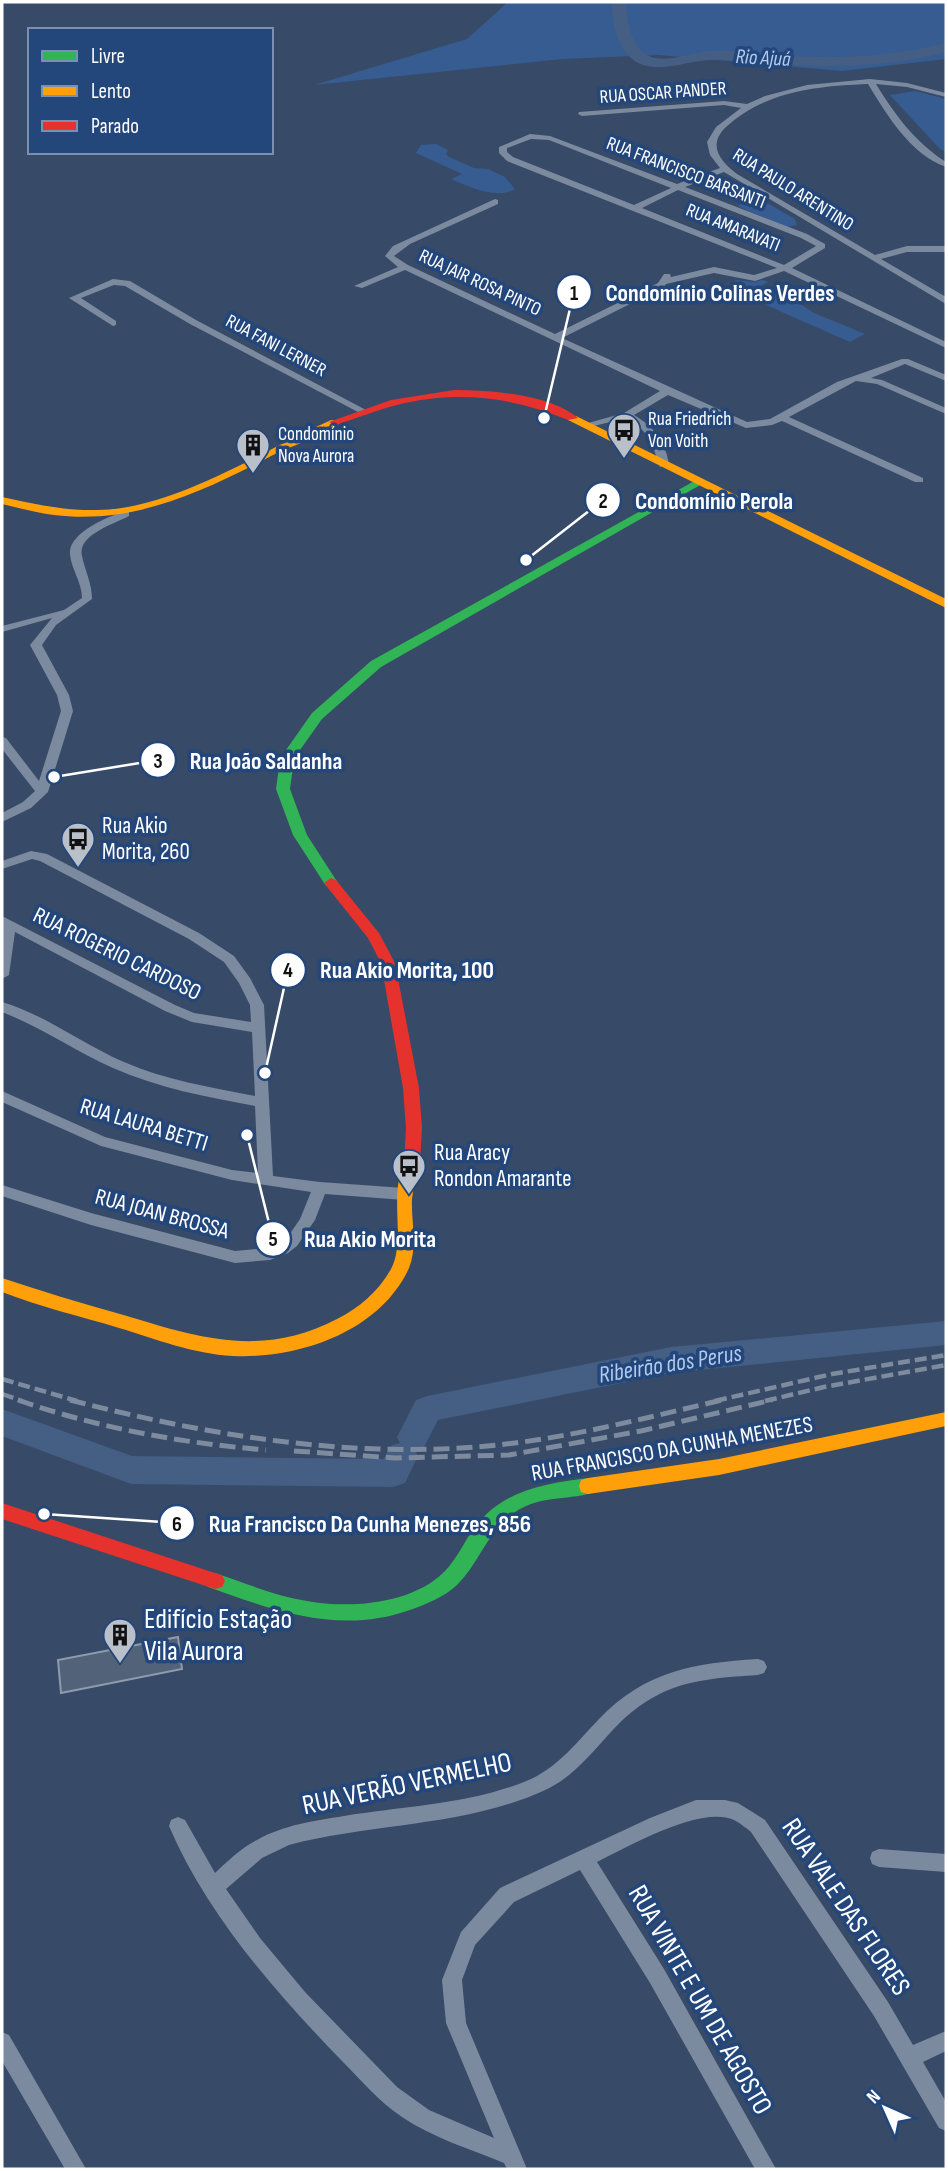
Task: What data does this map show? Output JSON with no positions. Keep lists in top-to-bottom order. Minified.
{"streets":{"street":["RUA OSCAR PANDER","RUA FRANCISCO BARSANTI","RUA PAULO ARENTINO","RUA AMARAVATI","RUA JAIR ROSA PINTO","RUA FANI LERNER","RUA ROGERIO CARDOSO","RUA LAURA BETTI","RUA JOAN BROSSA","RUA FRANCISCO DA CUNHA MENEZES","RUA VERÃO VERMELHO","RUA VALE DAS FLORES","RUA VINTE E UM DE AGOSTO"]},"crossings":[["RUA OSCAR PANDER","RUA PAULO ARENTINO"],["RUA FRANCISCO BARSANTI","RUA AMARAVATI"],["RUA LAURA BETTI","RUA JOAN BROSSA"],["RUA VALE DAS FLORES","RUA VINTE E UM DE AGOSTO"]],"water":["Rio Ajuá","Ribeirão dos Perus"],"places":{"other":["Condomínio Colinas Verdes","Condomínio Perola","Rua João Saldanha","Rua Akio Morita, 100","Rua Akio Morita","Rua Francisco Da Cunha Menezes, 856"],"bus stop":["Rua Friedrich Von Voith","Rua Akio Morita, 260","Rua Aracy Rondon Amarante"],"building":["Condomínio Nova Aurora","Edifício Estação Vila Aurora"]},"legend":["Livre","Lento","Parado"],"north":"top left"}
